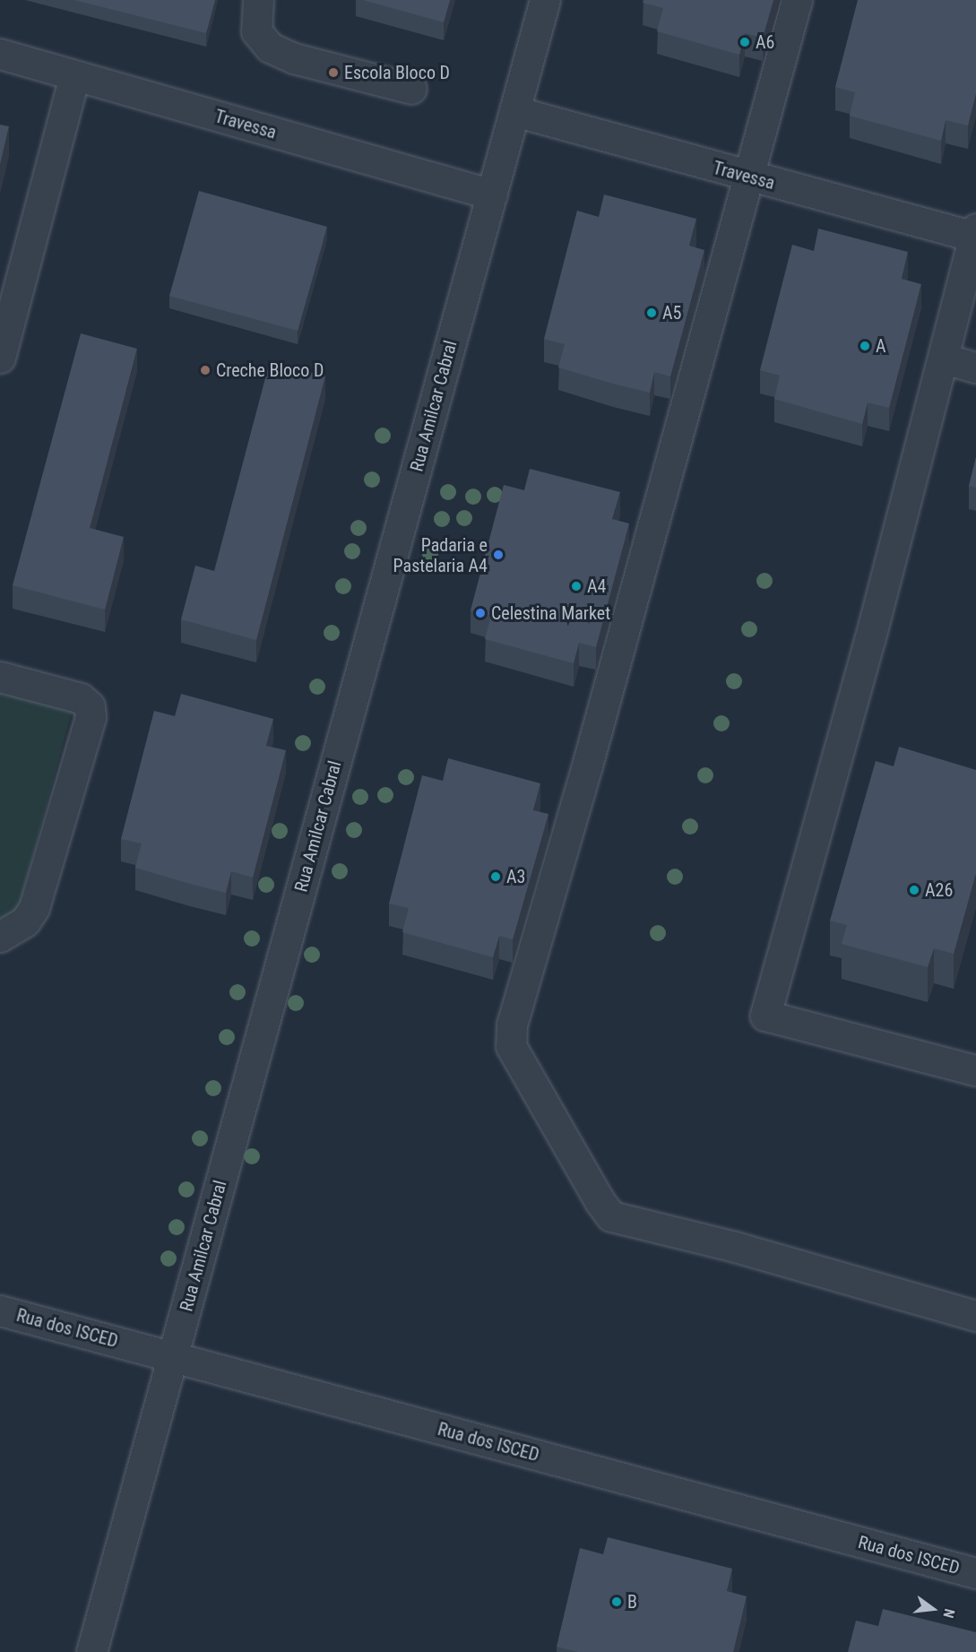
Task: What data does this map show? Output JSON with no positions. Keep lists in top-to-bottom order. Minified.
{"streets":{"street":["Travessa","Rua Amilcar Cabral","Rua dos ISCED"]},"crossings":[["Travessa","Rua Amilcar Cabral"],["Rua Amilcar Cabral","Rua dos ISCED"]],"places":["A6","Escola Bloco D","A5","A","Creche Bloco D","Padaria e Pastelaria A4","A4","Celestina Market","A3","A26","B"],"north":"right"}
